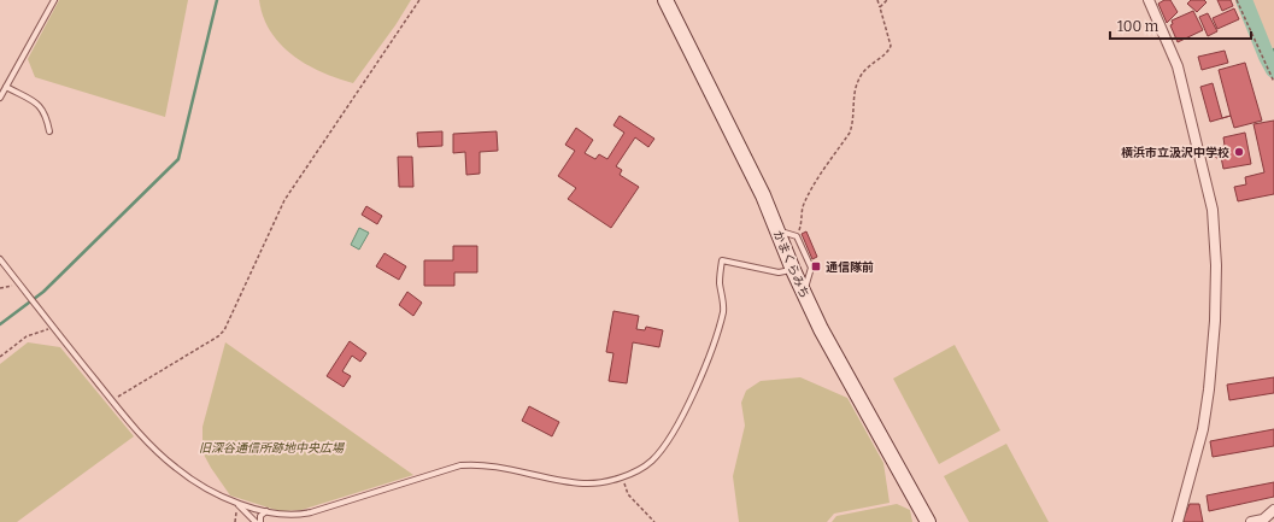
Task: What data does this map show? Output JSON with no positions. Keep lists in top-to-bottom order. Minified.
{"streets":{"main road":["かまくらみち"]},"parks":["旧深谷通信所跡地中央広場"],"places":{"other":["横浜市立汲沢中学校"],"transit":["通信隊前"]},"scale_bar":"100 m"}
